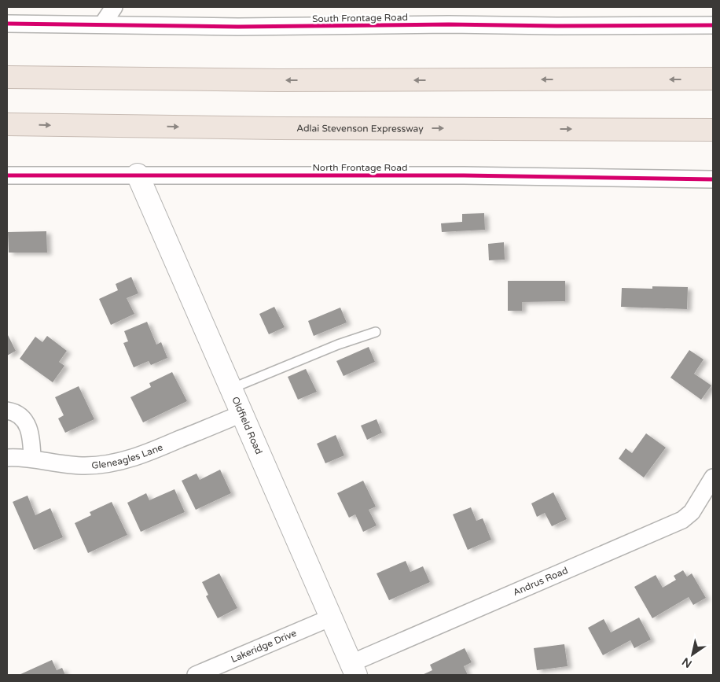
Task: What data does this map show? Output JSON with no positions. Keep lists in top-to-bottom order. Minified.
{"streets":{"highway":["Adlai Stevenson Expressway"],"street":["South Frontage Road","North Frontage Road","Oldfield Road","Gleneagles Lane","Andrus Road","Lakeridge Drive"]},"crossings":[["North Frontage Road","Oldfield Road"],["Oldfield Road","Gleneagles Lane"],["Oldfield Road","Andrus Road"],["Oldfield Road","Lakeridge Drive"]],"north":"bottom left"}
